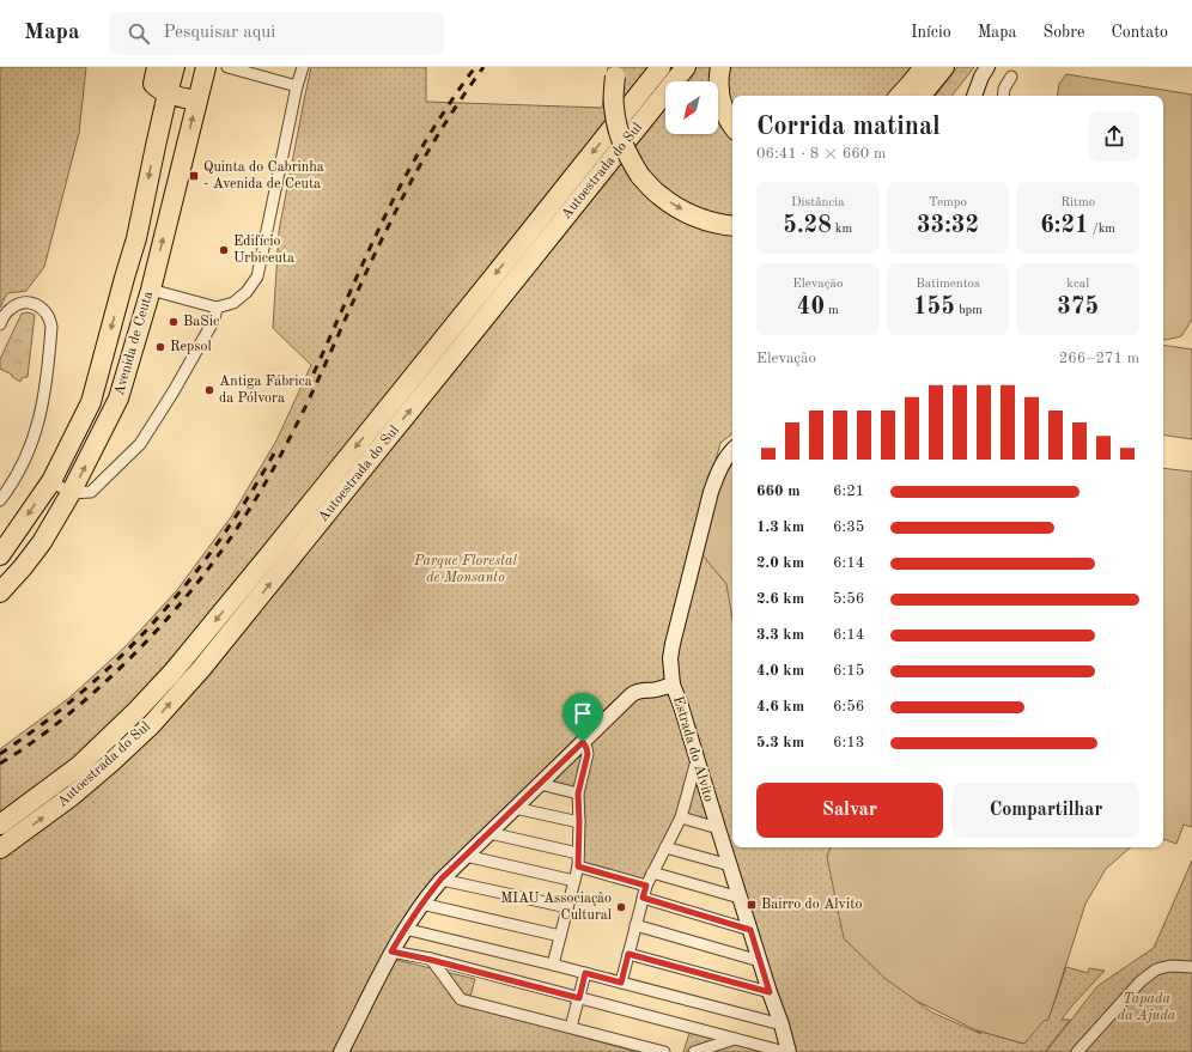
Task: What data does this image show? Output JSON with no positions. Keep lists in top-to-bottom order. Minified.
{"streets":{"highway":["Autoestrada do Sul","Avenida de Ceuta"],"street":["Estrada do Alvito"]},"parks":["Parque Florestal de Monsanto","Tapada da Ajuda"],"places":{"transit":["Quinta do Cabrinha - Avenida de Ceuta","Bairro do Alvito"],"other":["Edifício Urbiceuta","BaSic","Repsol","Antiga Fábrica da Pólvora","MIAU Associação Cultural"]},"north":"bottom left","page":{"header":"Mapa","search":"Pesquisar aqui","nav":["Início","Mapa","Sobre","Contato"],"heading":["Corrida matinal","06:41 · 8 × 660 m"],"stats":[["Distância","5.28 km"],["Tempo","33:32"],["Ritmo","6:21 /km"],["Elevação","40 m"],["Batimentos","155 bpm"],["kcal","375"]],"chart":["Elevação","266–271 m"],"list":[{"name":"660 m","note":"6:21"},{"name":"1.3 km","note":"6:35"},{"name":"2.0 km","note":"6:14"},{"name":"2.6 km","note":"5:56"},{"name":"3.3 km","note":"6:14"},{"name":"4.0 km","note":"6:15"},{"name":"4.6 km","note":"6:56"},{"name":"5.3 km","note":"6:13"}],"buttons":["Salvar","Compartilhar"]}}
